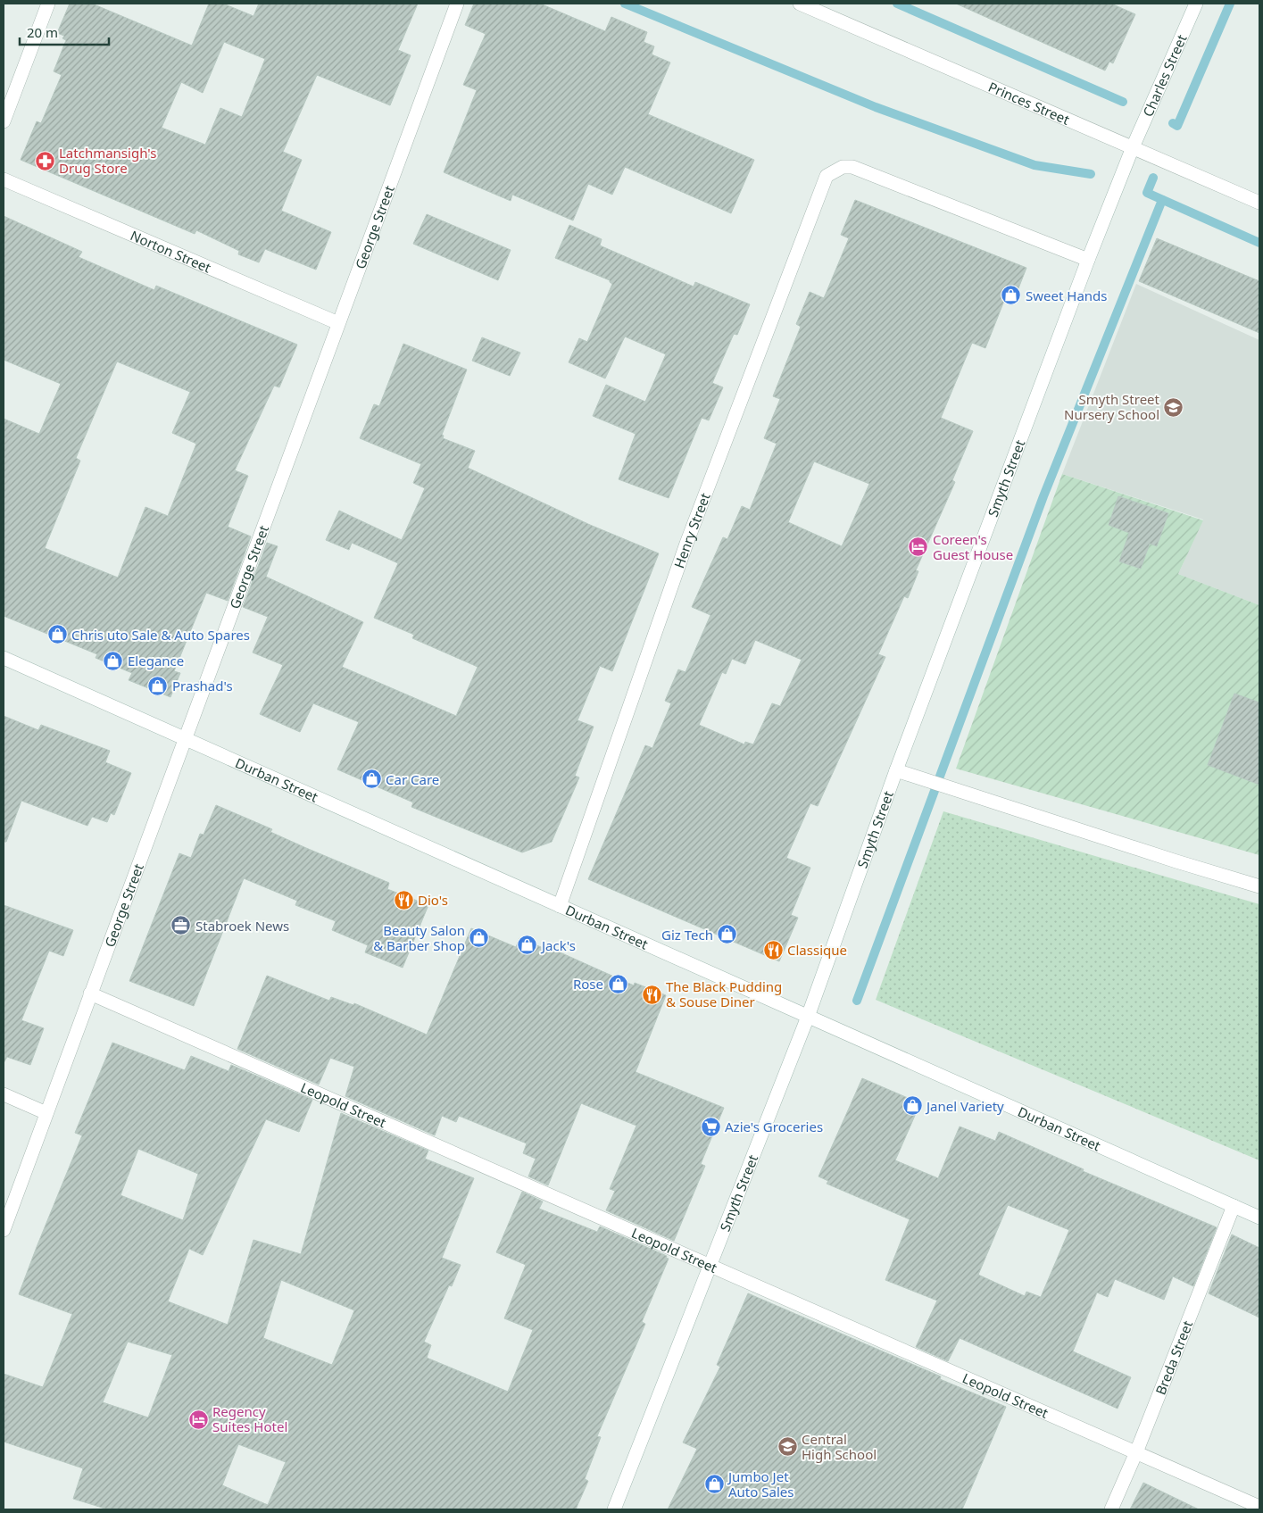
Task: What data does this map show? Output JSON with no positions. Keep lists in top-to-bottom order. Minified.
{"streets":{"street":["Charles Street","Princes Street","George Street","Norton Street","Smyth Street","Henry Street","Durban Street","Leopold Street","Breda Street"]},"crossings":[["Charles Street","Princes Street"],["Charles Street","Smyth Street"],["Princes Street","Smyth Street"],["George Street","Norton Street"],["George Street","Durban Street"],["George Street","Leopold Street"],["Smyth Street","Henry Street"],["Smyth Street","Durban Street"],["Smyth Street","Leopold Street"],["Henry Street","Durban Street"],["Durban Street","Breda Street"],["Leopold Street","Breda Street"]],"places":{"pharmacy":["Latchmansigh's Drug Store"],"shop":["Sweet Hands","Chris uto Sale & Auto Spares","Elegance","Prashad's","Car Care","Giz Tech","Beauty Salon & Barber Shop","Jack's","Rose","Janel Variety","Jumbo Jet Auto Sales"],"school or university":["Smyth Street Nursery School","Central High School"],"hotel":["Coreen's Guest House","Regency Suites Hotel"],"restaurant":["Dio's","Classique","The Black Pudding & Souse Diner"],"office":["Stabroek News"],"supermarket":["Azie's Groceries"]},"scale_bar":"20 m"}
